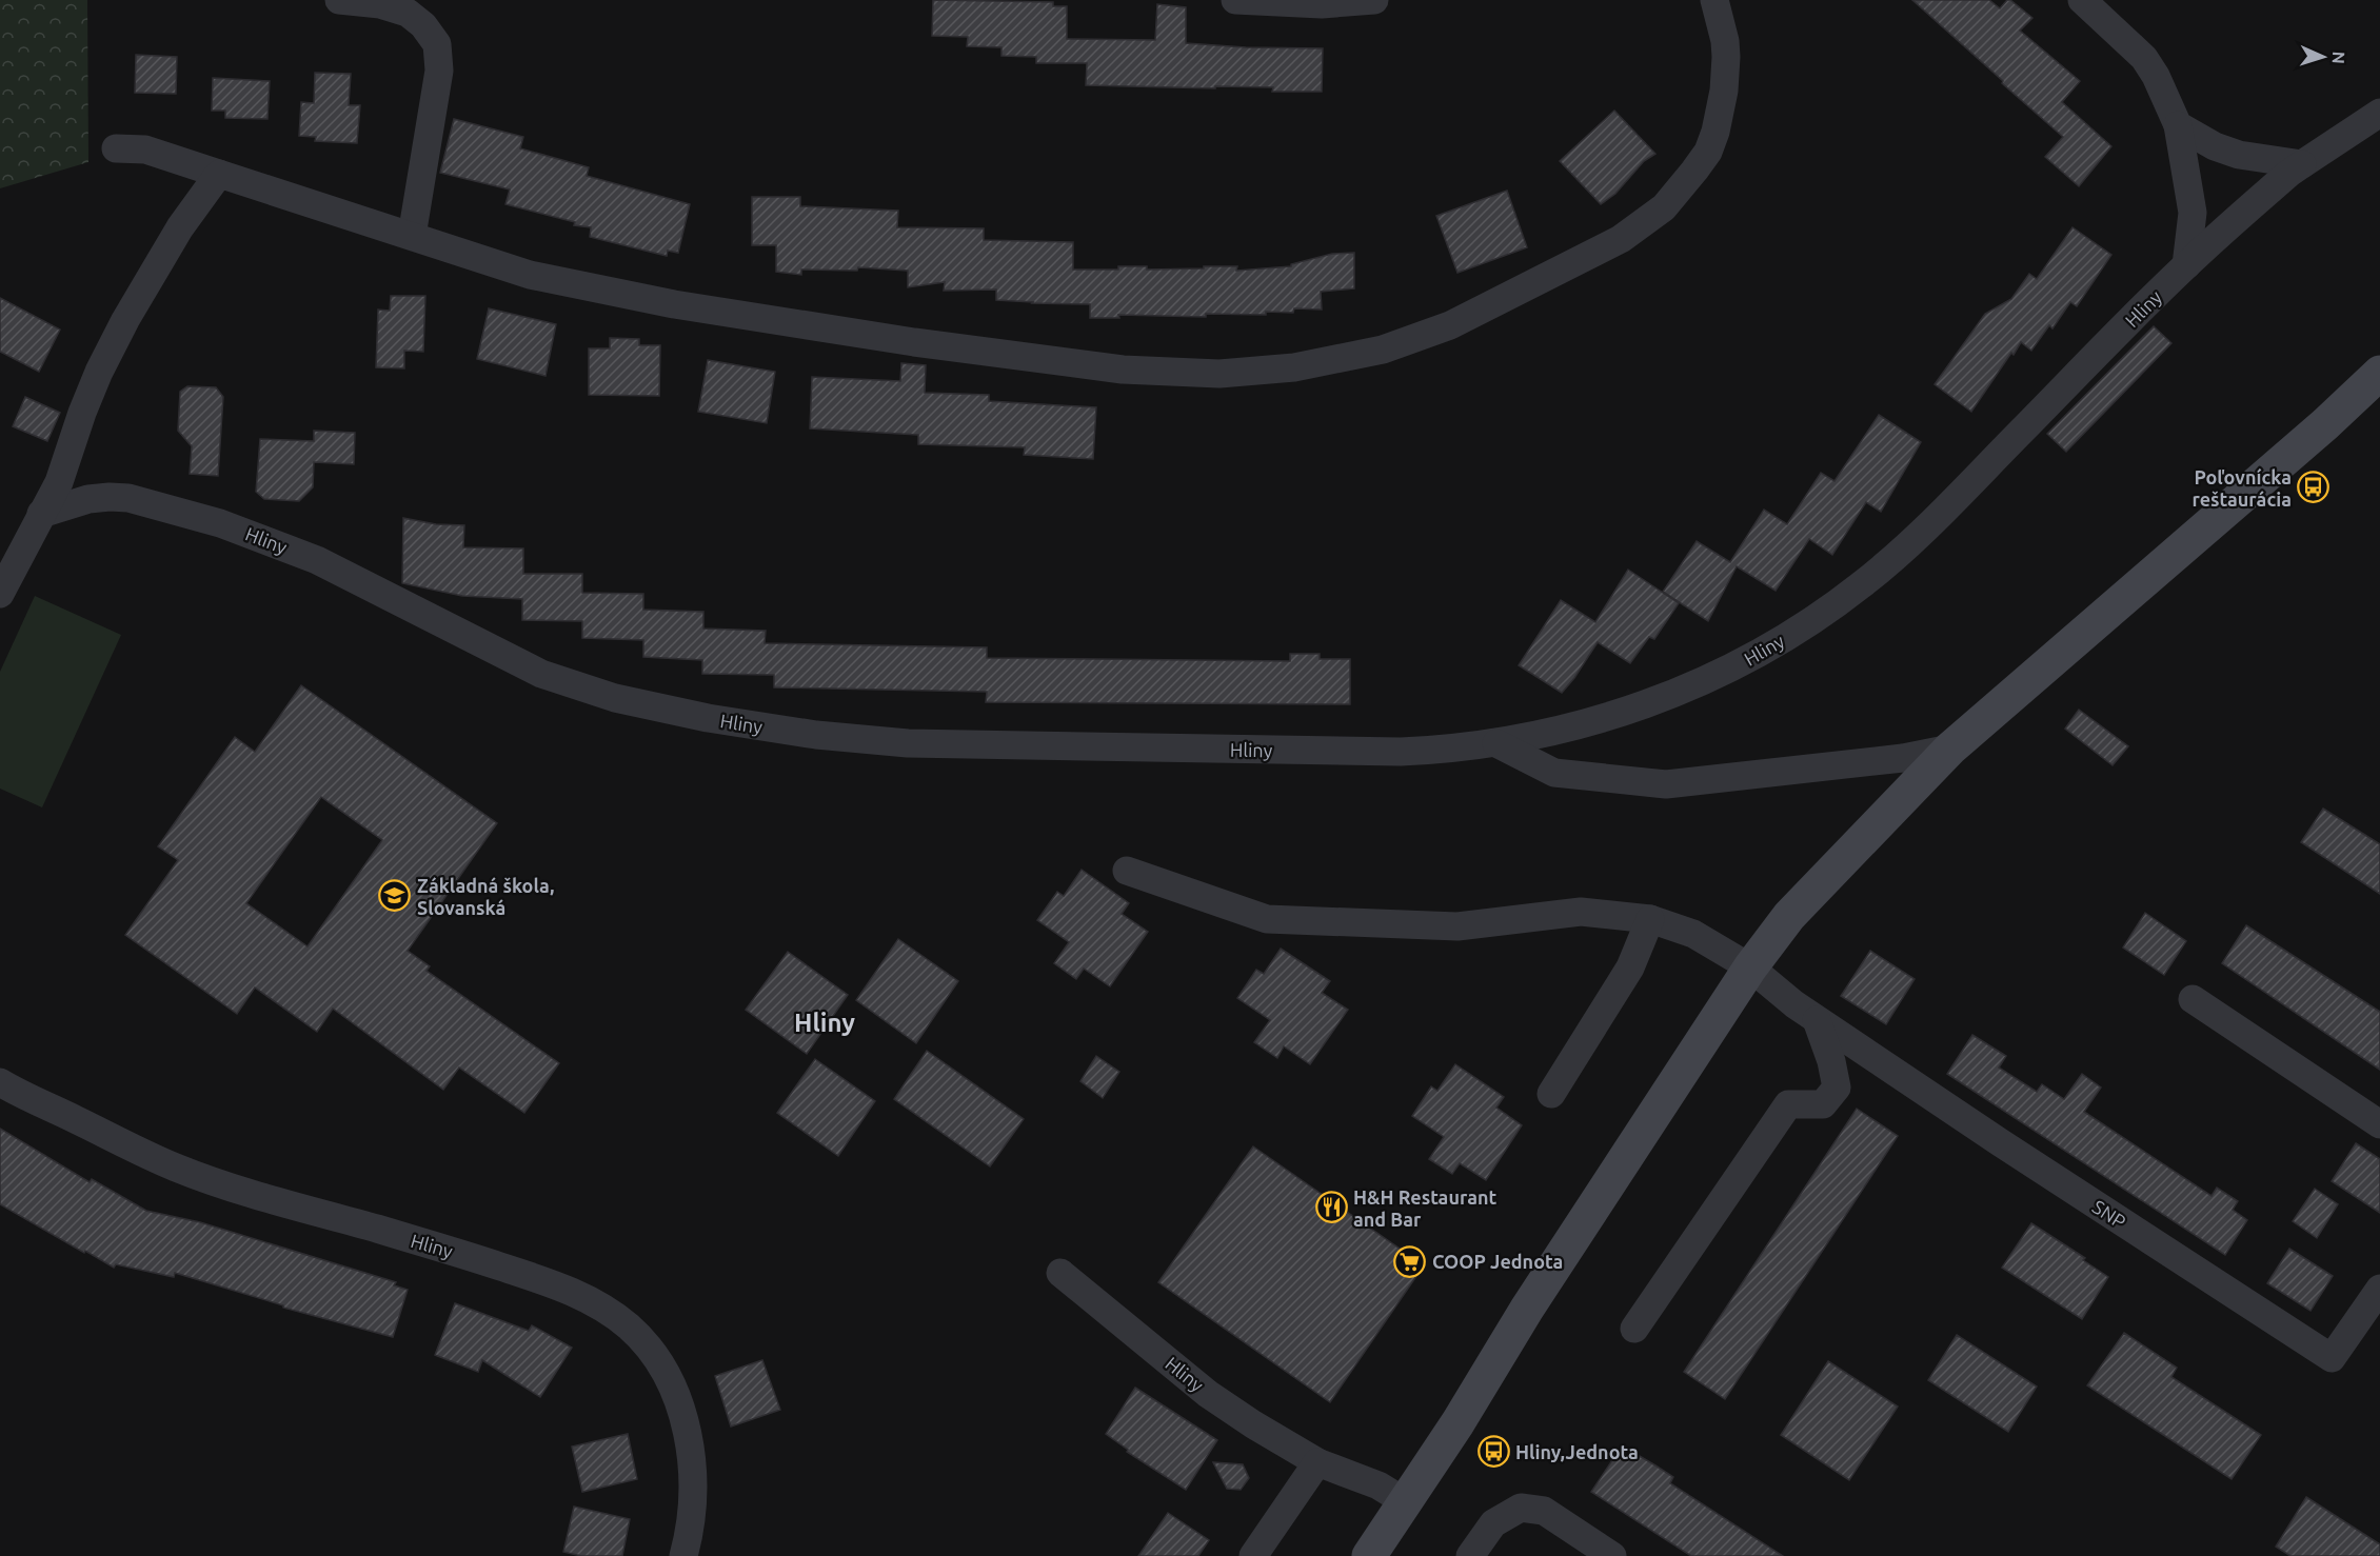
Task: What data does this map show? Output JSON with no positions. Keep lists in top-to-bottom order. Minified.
{"streets":{"street":["Hliny","SNP"]},"districts":["Hliny"],"places":{"bus stop":["Poľovnícka reštaurácia","Hliny,Jednota"],"school or university":["Základná škola, Slovanská"],"restaurant":["H&H Restaurant and Bar"],"supermarket":["COOP Jednota"]},"north":"right"}
